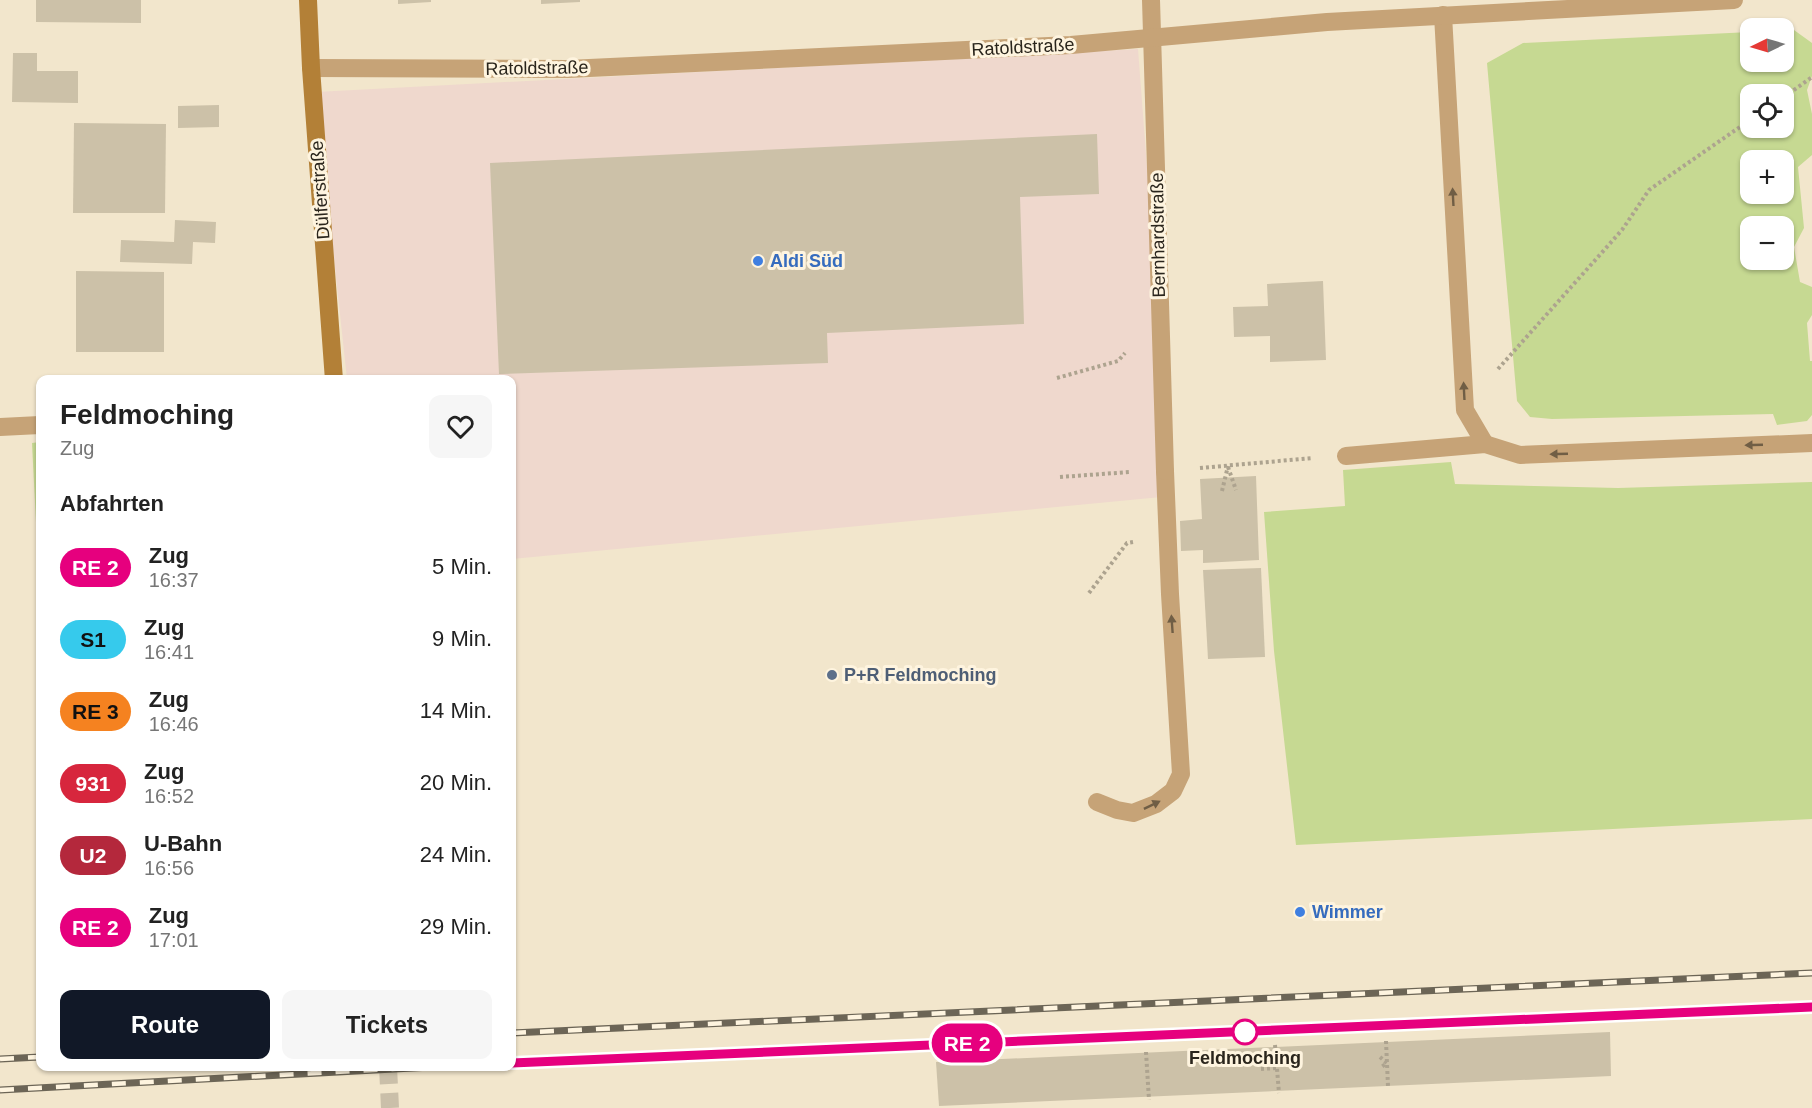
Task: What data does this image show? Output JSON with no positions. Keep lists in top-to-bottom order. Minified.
{"streets":{"main road":["Dülferstraße"],"street":["Ratoldstraße","Bernhardstraße"]},"crossings":[["Ratoldstraße","Dülferstraße"],["Ratoldstraße","Bernhardstraße"]],"places":["Aldi Süd","P+R Feldmoching","Wimmer","Feldmoching"],"north":"left","page":{"on_map":"RE 2","map_buttons":["+","−"],"heading":[["Feldmoching","Zug"],"Abfahrten"],"list":[{"mark":"RE 2","name":"Zug","note":"16:37","value":"5 Min."},{"mark":"S1","name":"Zug","note":"16:41","value":"9 Min."},{"mark":"RE 3","name":"Zug","note":"16:46","value":"14 Min."},{"mark":"931","name":"Zug","note":"16:52","value":"20 Min."},{"mark":"U2","name":"U-Bahn","note":"16:56","value":"24 Min."},{"mark":"RE 2","name":"Zug","note":"17:01","value":"29 Min."}],"buttons":["Route","Tickets"]}}
